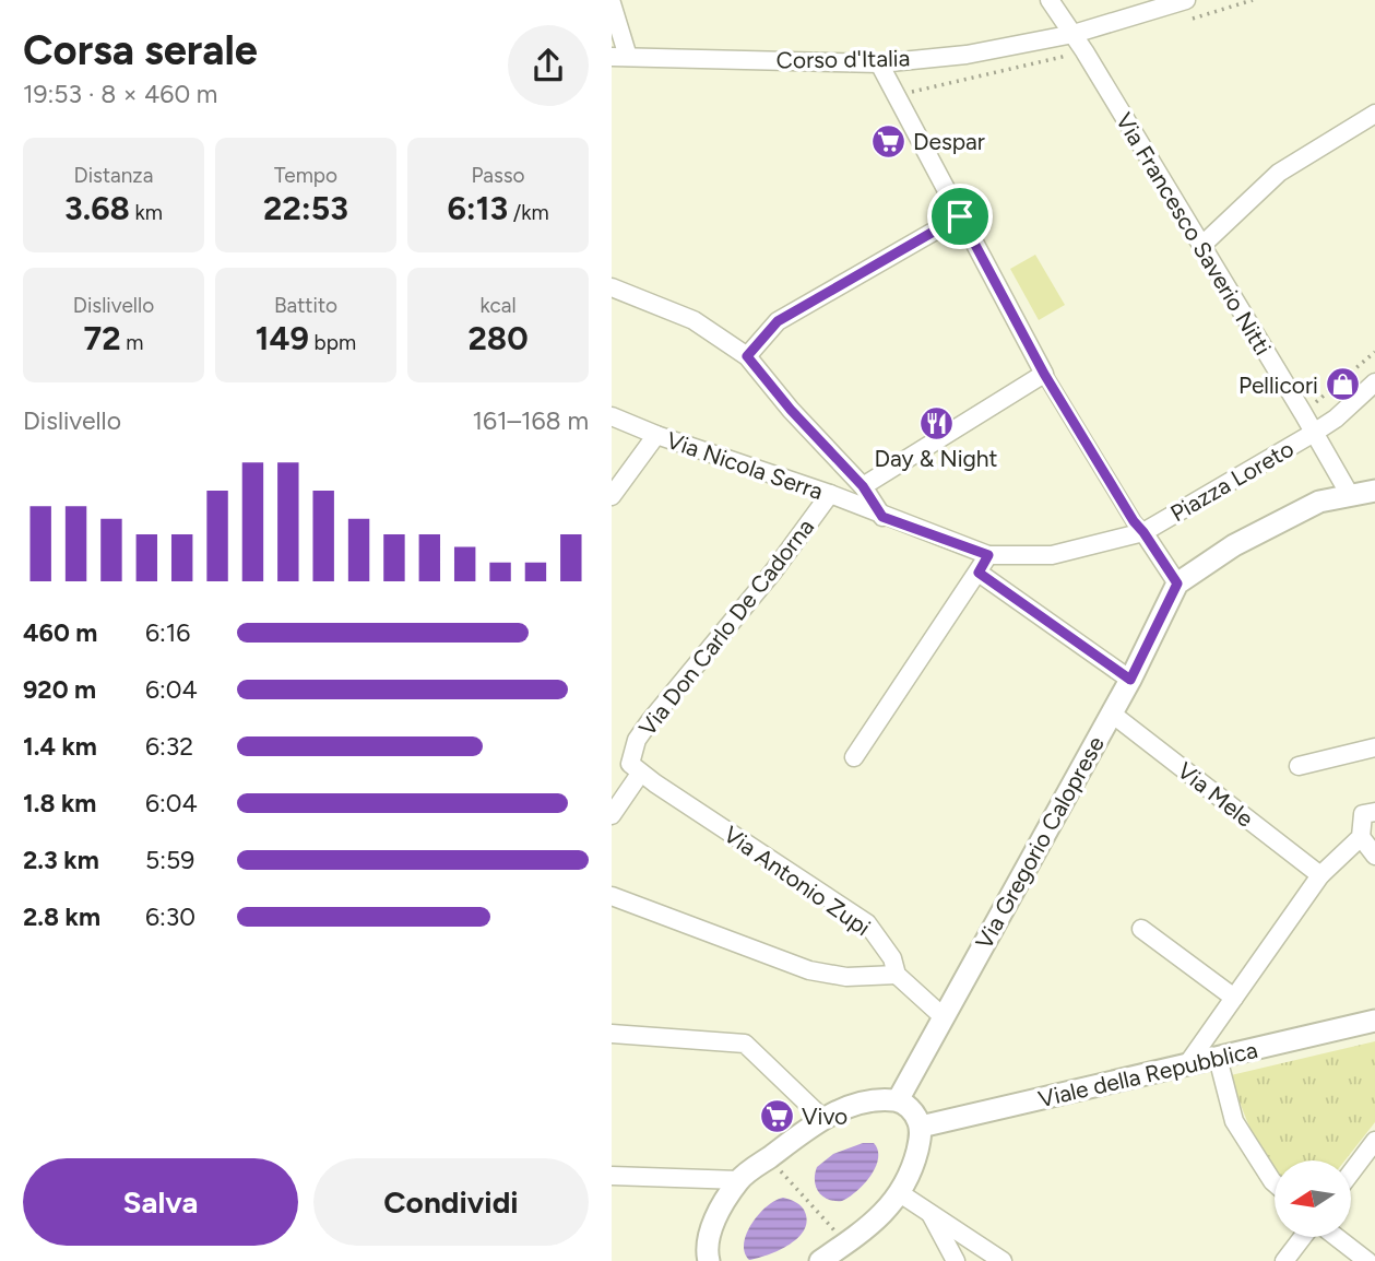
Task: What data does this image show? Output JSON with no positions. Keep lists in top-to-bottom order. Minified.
{"streets":{"street":["Corso d'Italia","Via Francesco Saverio Nitti","Via Nicola Serra","Piazza Loreto","Via Don Carlo De Cadorna","Via Mele","Via Gregorio Caloprese","Via Antonio Zupi","Viale della Repubblica"]},"crossings":[["Corso d'Italia","Via Francesco Saverio Nitti"],["Via Francesco Saverio Nitti","Piazza Loreto"],["Via Nicola Serra","Piazza Loreto"],["Via Nicola Serra","Via Don Carlo De Cadorna"],["Piazza Loreto","Via Gregorio Caloprese"],["Via Don Carlo De Cadorna","Via Antonio Zupi"],["Via Mele","Via Gregorio Caloprese"],["Via Gregorio Caloprese","Via Antonio Zupi"]],"places":{"supermarket":["Despar","Vivo"],"shop":["Pellicori"],"restaurant":["Day & Night"]},"north":"left","page":{"heading":["Corsa serale","19:53 · 8 × 460 m"],"stats":[["Distanza","3.68 km"],["Tempo","22:53"],["Passo","6:13 /km"],["Dislivello","72 m"],["Battito","149 bpm"],["kcal","280"]],"chart":["Dislivello","161–168 m"],"list":[{"name":"460 m","note":"6:16"},{"name":"920 m","note":"6:04"},{"name":"1.4 km","note":"6:32"},{"name":"1.8 km","note":"6:04"},{"name":"2.3 km","note":"5:59"},{"name":"2.8 km","note":"6:30"}],"buttons":["Salva","Condividi"]}}
